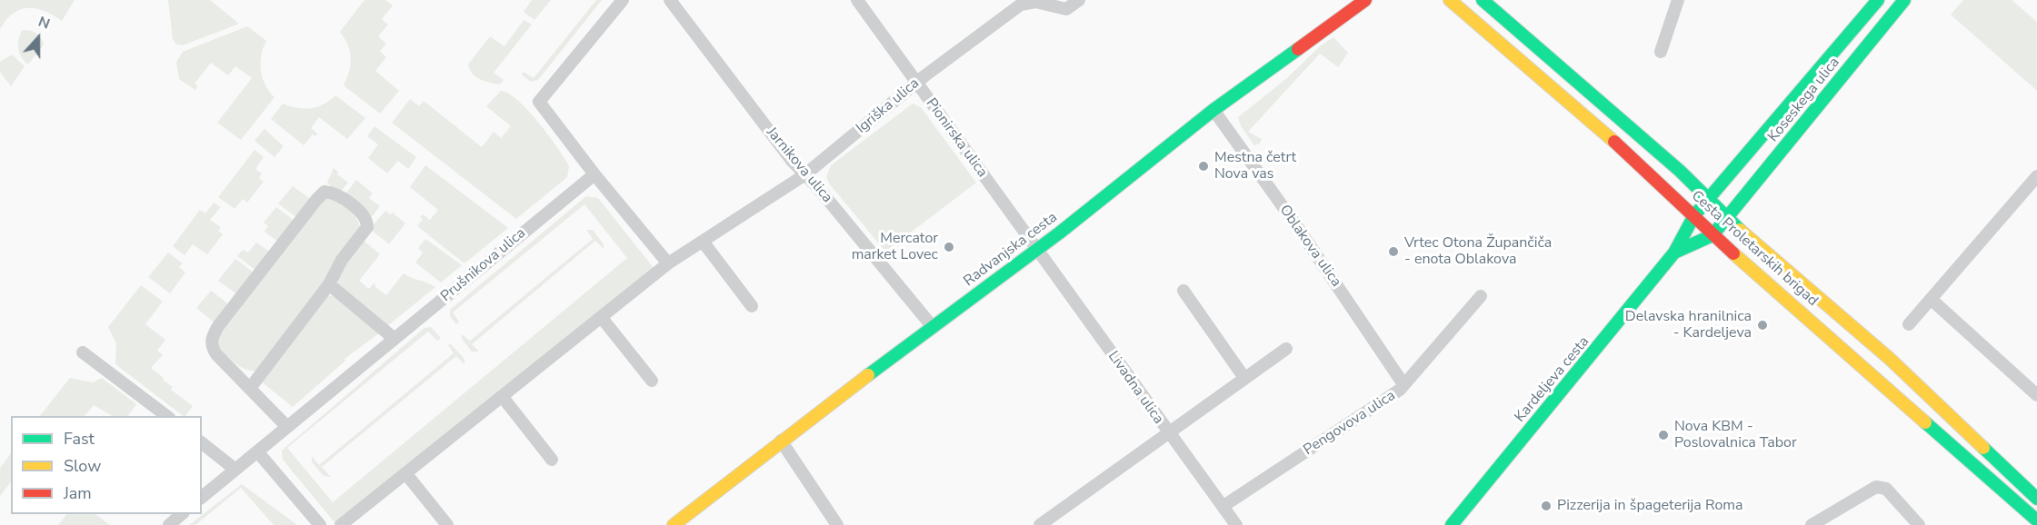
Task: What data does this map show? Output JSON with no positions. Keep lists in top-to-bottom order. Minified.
{"streets":{"street":["Koseskega ulica","Igriška ulica","Pionirska ulica","Jarnikova ulica","Oblakova ulica","Cesta Proletarskih brigad","Radvanjska cesta","Prušnikova ulica","Kardeljeva cesta","Livadna ulica","Pengovova ulica"]},"crossings":[["Koseskega ulica","Cesta Proletarskih brigad"],["Koseskega ulica","Kardeljeva cesta"],["Igriška ulica","Pionirska ulica"],["Igriška ulica","Jarnikova ulica"],["Pionirska ulica","Radvanjska cesta"],["Pionirska ulica","Livadna ulica"],["Jarnikova ulica","Radvanjska cesta"],["Oblakova ulica","Radvanjska cesta"],["Oblakova ulica","Pengovova ulica"],["Cesta Proletarskih brigad","Kardeljeva cesta"],["Radvanjska cesta","Livadna ulica"],["Livadna ulica","Pengovova ulica"]],"places":["Mestna četrt Nova vas","Mercator market Lovec","Vrtec Otona Župančiča - enota Oblakova","Delavska hranilnica - Kardeljeva","Nova KBM - Poslovalnica Tabor","Pizzerija in špageterija Roma"],"legend":["Fast","Slow","Jam"],"north":"top"}
